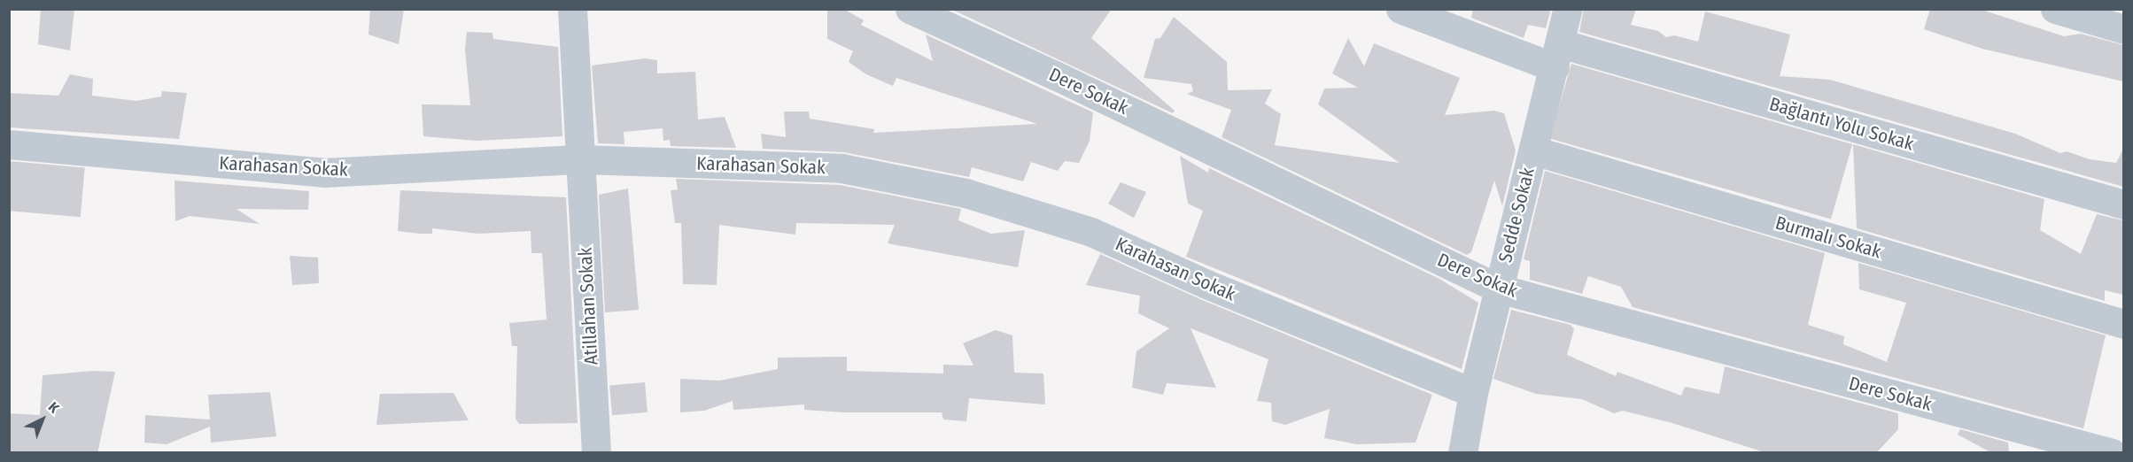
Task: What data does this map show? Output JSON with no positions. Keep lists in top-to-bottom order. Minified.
{"streets":{"street":["Dere Sokak","Bağlantı Yolu Sokak","Karahasan Sokak","Sedde Sokak","Burmalı Sokak","Atillahan Sokak"]},"crossings":[["Dere Sokak","Sedde Sokak"],["Bağlantı Yolu Sokak","Sedde Sokak"],["Karahasan Sokak","Sedde Sokak"],["Karahasan Sokak","Atillahan Sokak"],["Sedde Sokak","Burmalı Sokak"]],"north":"top right"}
